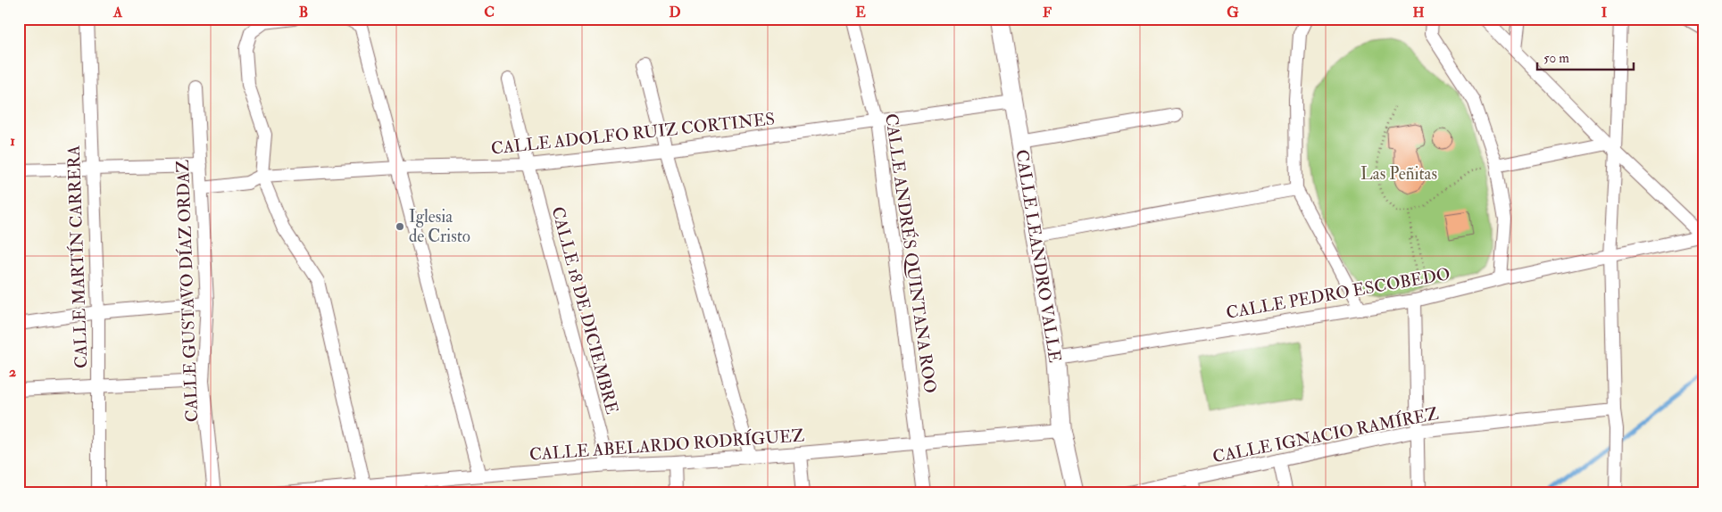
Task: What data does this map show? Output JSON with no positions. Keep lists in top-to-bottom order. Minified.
{"streets":{"street":["CALLE ADOLFO RUIZ CORTINES","CALLE ANDRÉS QUINTANA ROO","CALLE LEANDRO VALLE","CALLE MARTÍN CARRERA","CALLE GUSTAVO DÍAZ ORDAZ","CALLE PEDRO ESCOBEDO","CALLE 18 DE DICIEMBRE","CALLE IGNACIO RAMÍREZ","CALLE ABELARDO RODRÍGUEZ"]},"crossings":[["CALLE ADOLFO RUIZ CORTINES","CALLE ANDRÉS QUINTANA ROO"],["CALLE ADOLFO RUIZ CORTINES","CALLE LEANDRO VALLE"],["CALLE ADOLFO RUIZ CORTINES","CALLE GUSTAVO DÍAZ ORDAZ"],["CALLE ADOLFO RUIZ CORTINES","CALLE 18 DE DICIEMBRE"],["CALLE ANDRÉS QUINTANA ROO","CALLE ABELARDO RODRÍGUEZ"],["CALLE LEANDRO VALLE","CALLE PEDRO ESCOBEDO"],["CALLE LEANDRO VALLE","CALLE ABELARDO RODRÍGUEZ"],["CALLE 18 DE DICIEMBRE","CALLE ABELARDO RODRÍGUEZ"]],"parks":["Las Peñitas"],"places":["Iglesia de Cristo"],"scale_bar":"50 m","grid":{"columns":["A","B","C","D","E","F","G","H","I"],"rows":["1","2"]}}
